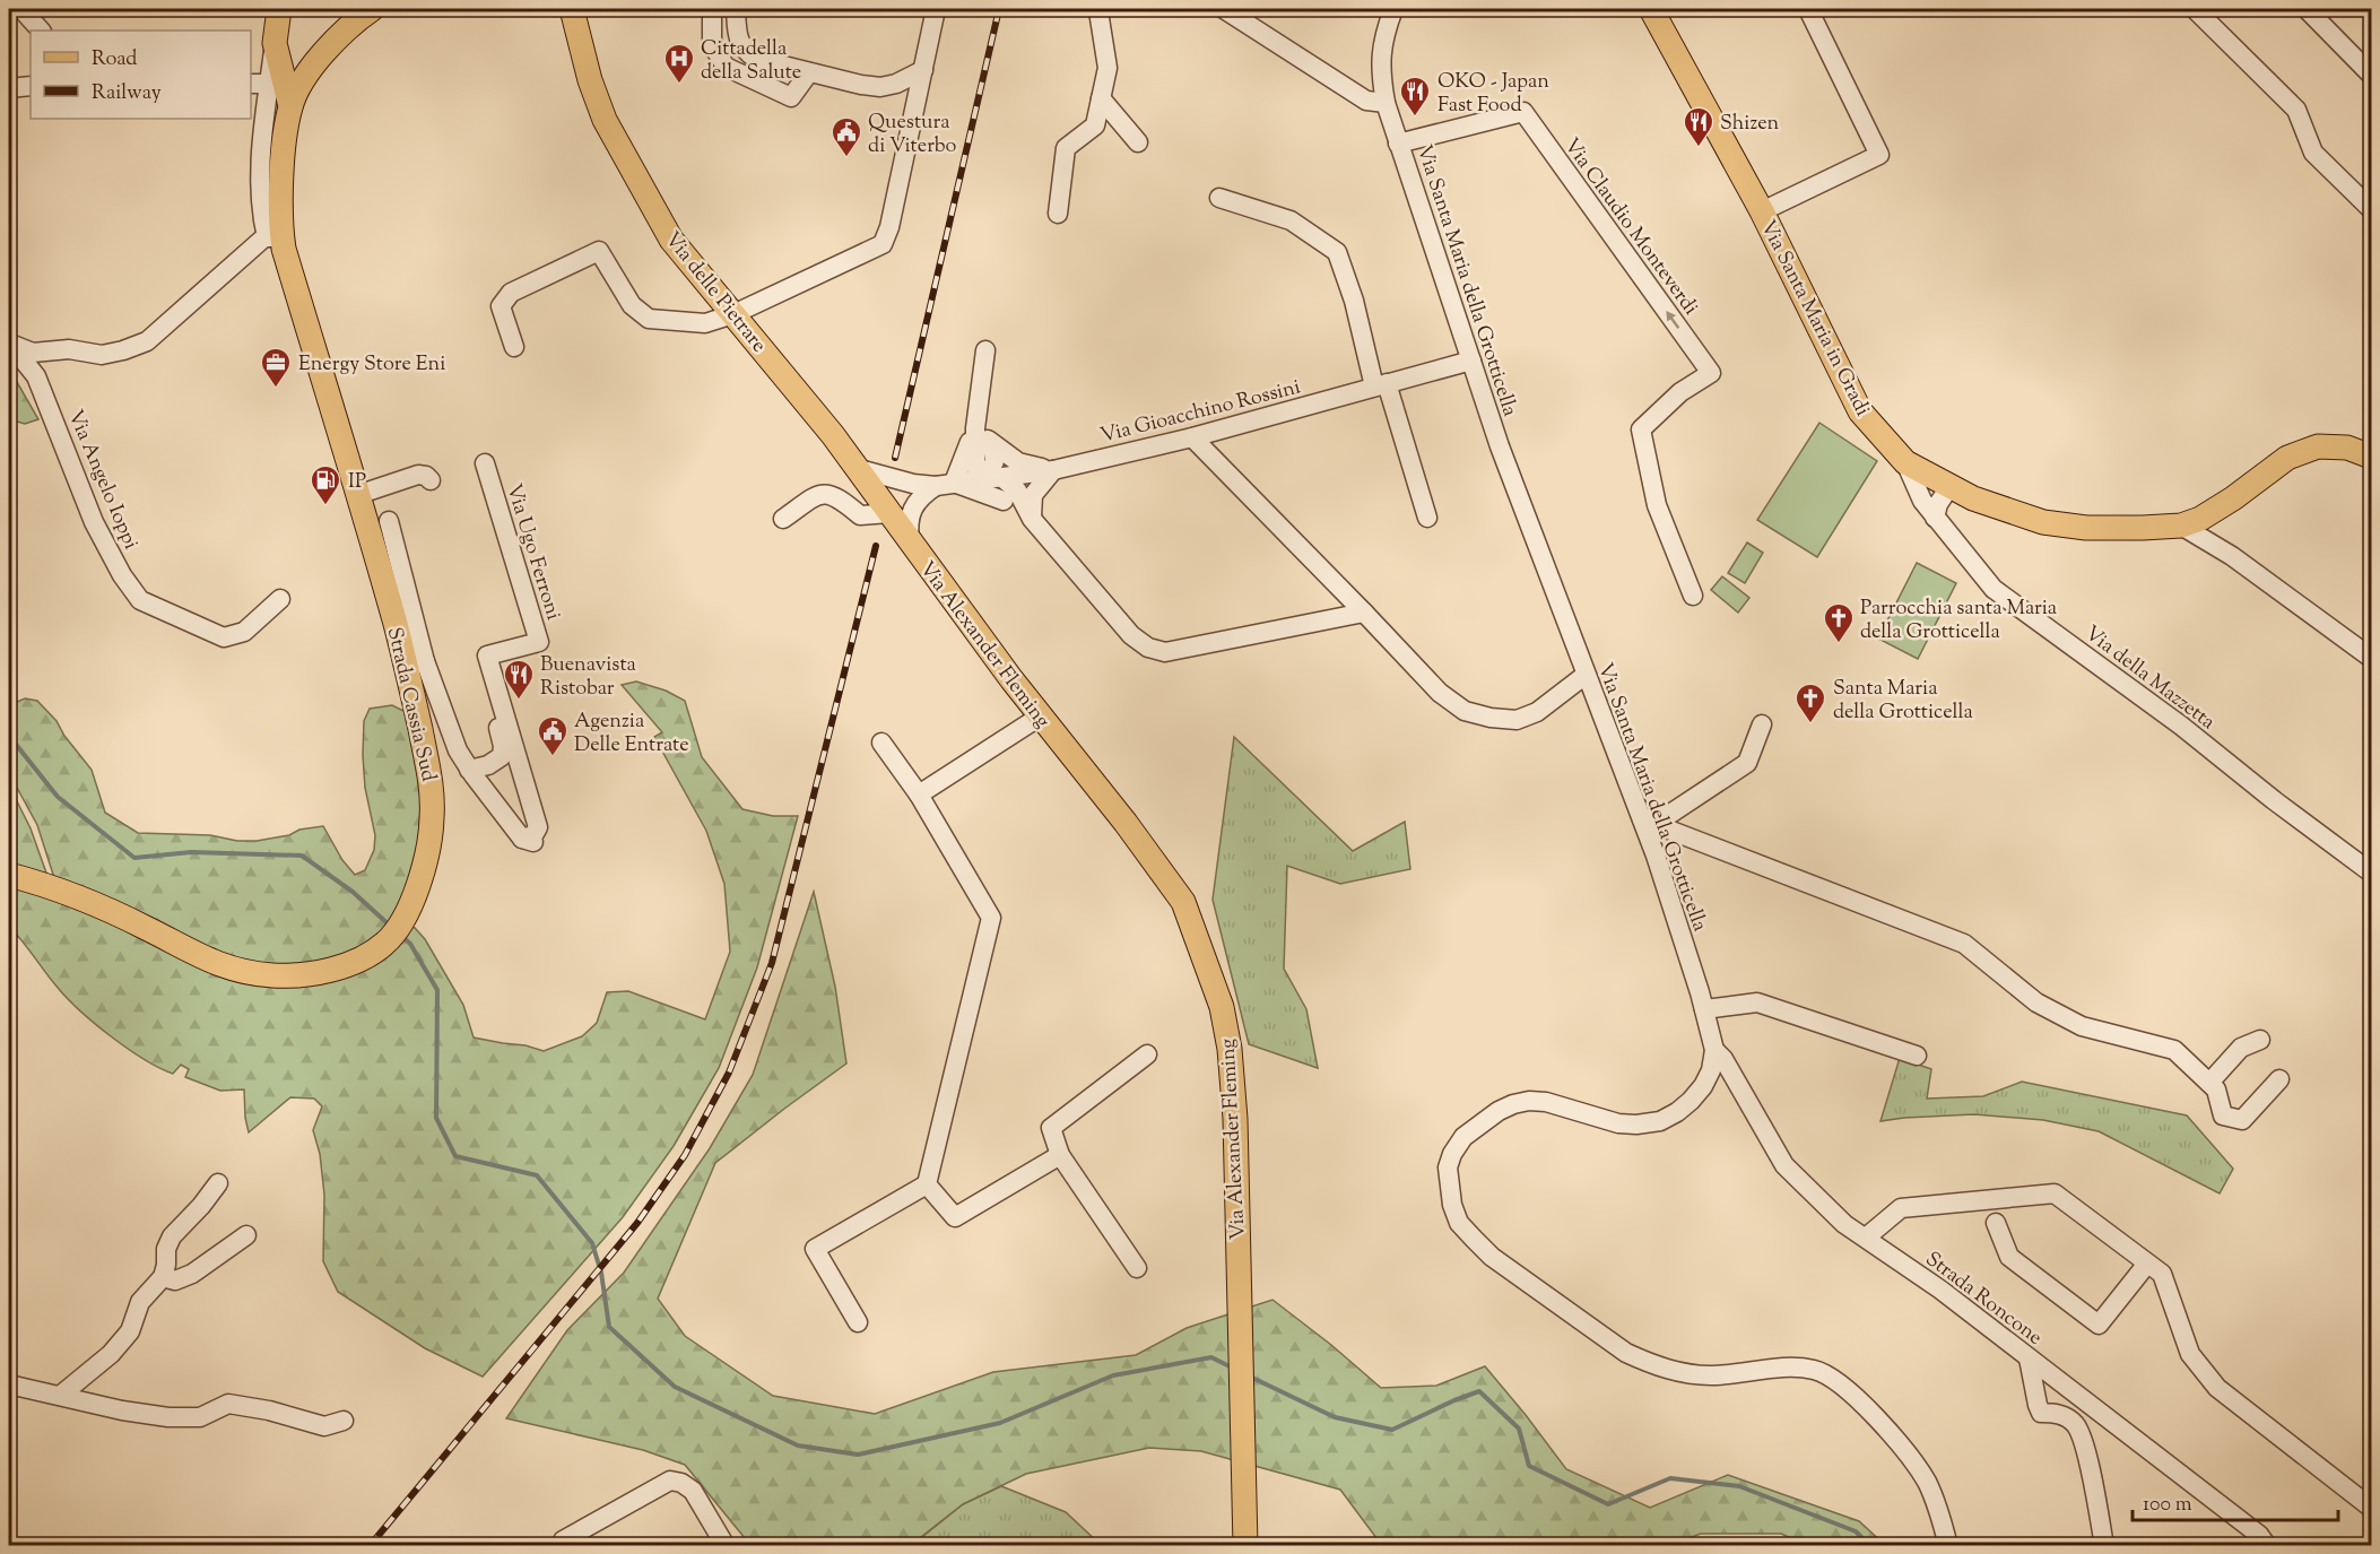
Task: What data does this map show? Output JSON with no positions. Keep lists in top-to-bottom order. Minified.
{"streets":{"main road":["Via delle Pietrare","Via Santa Maria in Gradi","Via Alexander Fleming","Strada Cassia Sud"],"street":["Via Claudio Monteverdi","Via Santa Maria della Grotticella","Via Gioacchino Rossini","Via Angelo Ioppi","Via Ugo Ferroni","Via della Mazzetta","Strada Roncone"]},"crossings":[["Via Claudio Monteverdi","Via Santa Maria della Grotticella"],["Via Santa Maria della Grotticella","Via Gioacchino Rossini"],["Via Santa Maria della Grotticella","Strada Roncone"],["Via delle Pietrare","Via Alexander Fleming"],["Via Santa Maria in Gradi","Via della Mazzetta"]],"places":{"hospital":["Cittadella della Salute"],"restaurant":["OKO - Japan Fast Food","Shizen","Buenavista Ristobar"],"public building":["Questura di Viterbo","Agenzia Delle Entrate"],"office":["Energy Store Eni"],"fuel station":["IP"],"church":["Parrocchia santa Maria della Grotticella","Santa Maria della Grotticella"]},"legend":["Road","Railway"],"scale_bar":"100 m"}
